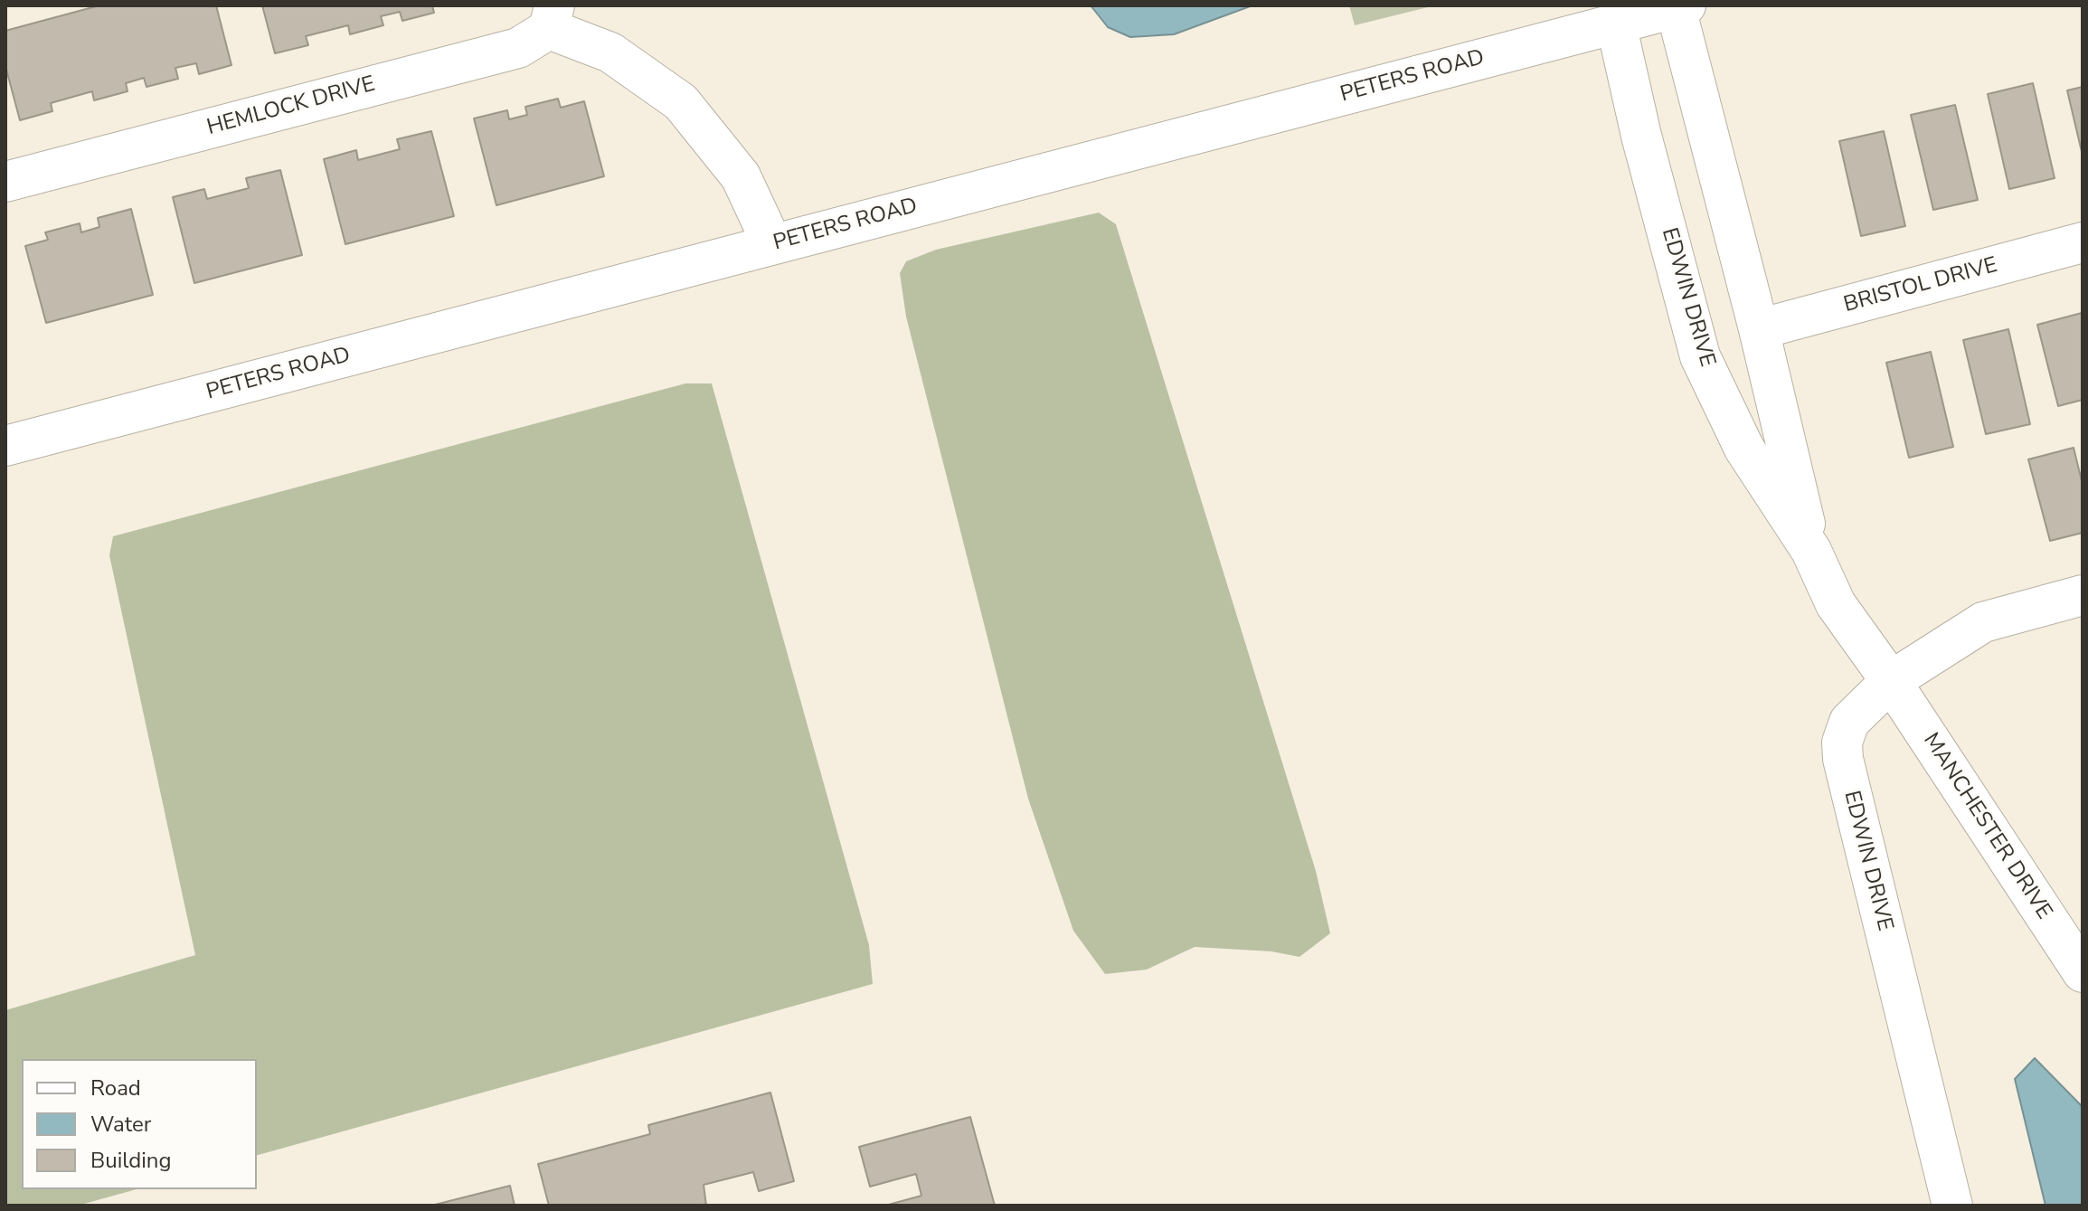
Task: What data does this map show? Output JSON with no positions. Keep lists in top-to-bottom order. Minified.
{"streets":{"street":["PETERS ROAD","HEMLOCK DRIVE","BRISTOL DRIVE","EDWIN DRIVE","MANCHESTER DRIVE"]},"crossings":[["PETERS ROAD","EDWIN DRIVE"],["BRISTOL DRIVE","EDWIN DRIVE"],["EDWIN DRIVE","MANCHESTER DRIVE"]],"legend":["Road","Water","Building"]}
